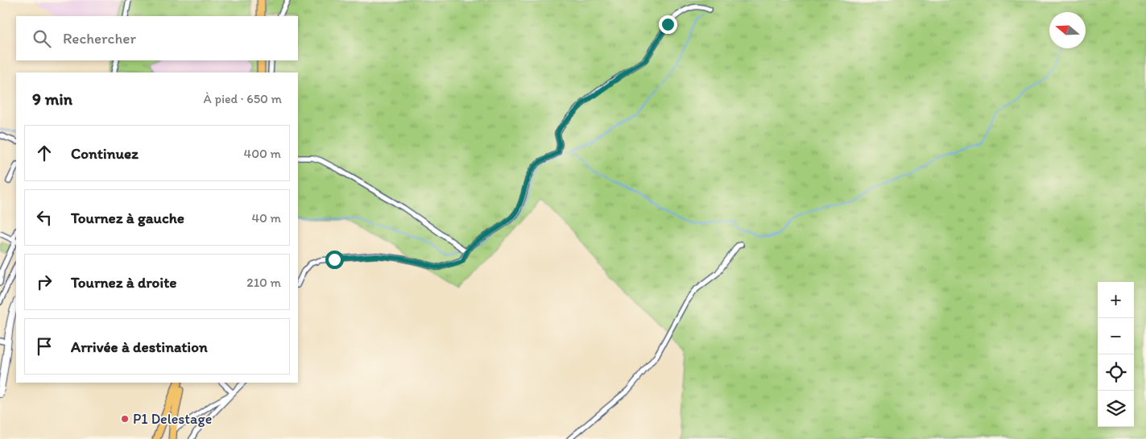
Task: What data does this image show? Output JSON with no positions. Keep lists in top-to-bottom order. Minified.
{"places":["P1 Delestage"],"north":"left","page":{"search":"Rechercher","heading":["9 min","À pied · 650 m"],"list":[["Continuez","400 m"],["Tournez à gauche","40 m"],["Tournez à droite","210 m"],"Arrivée à destination"],"map_buttons":["+","−"]}}
